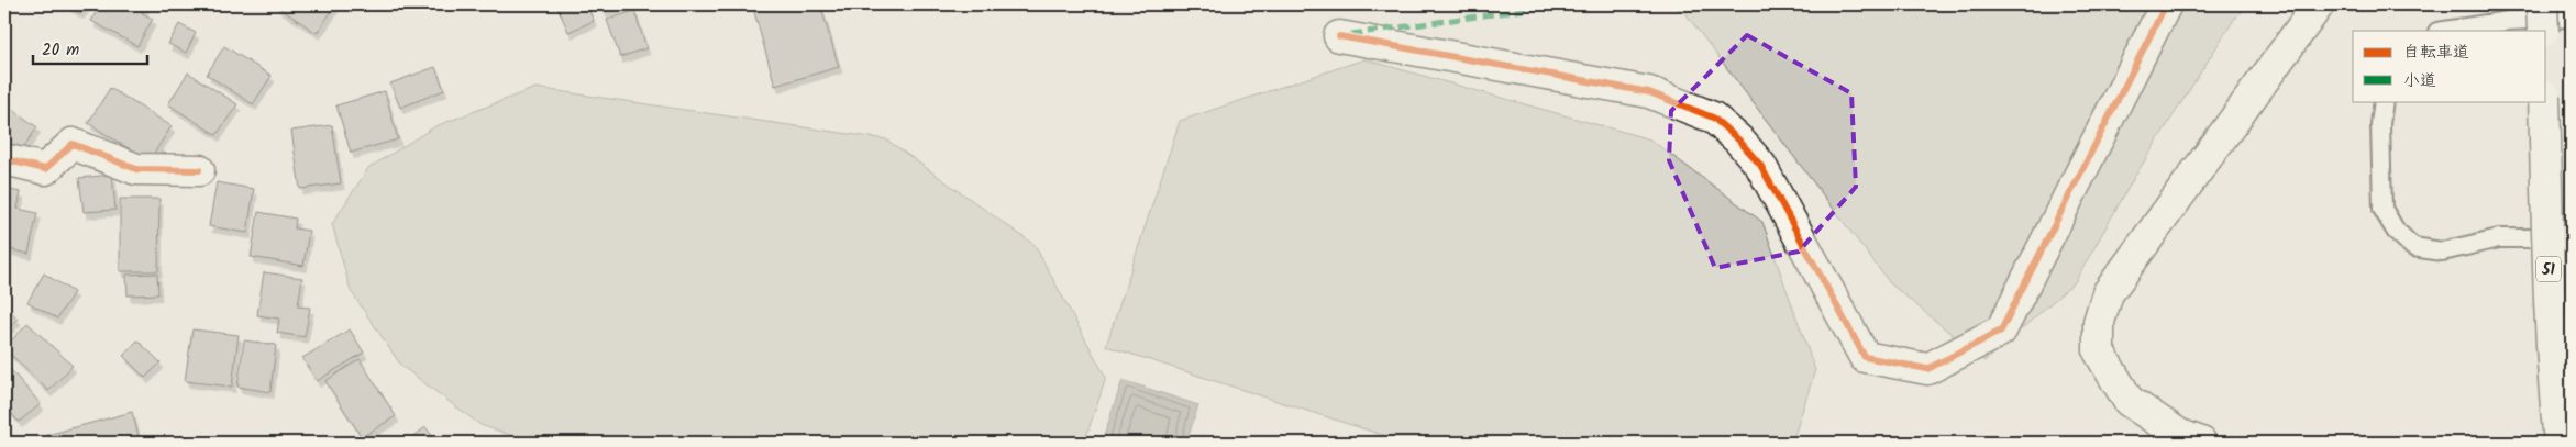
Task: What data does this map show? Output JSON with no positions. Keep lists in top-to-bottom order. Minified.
{"streets":{"street":["51"]},"legend":["自転車道","小道"],"scale_bar":"20 m"}
